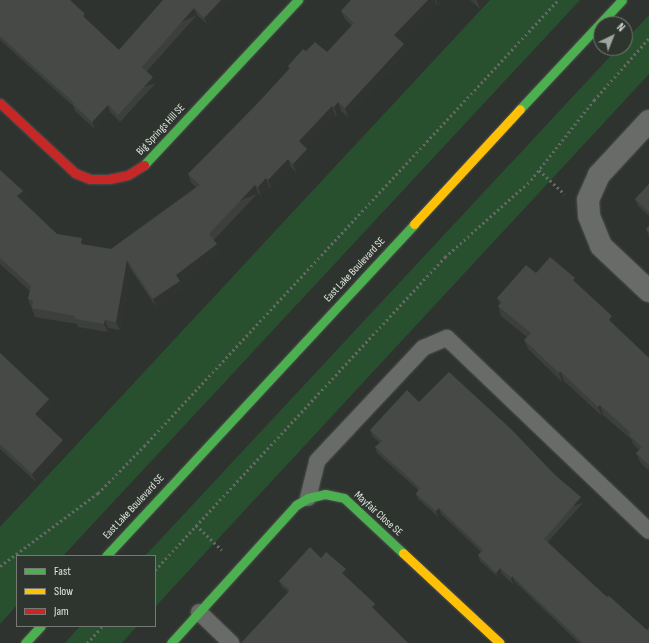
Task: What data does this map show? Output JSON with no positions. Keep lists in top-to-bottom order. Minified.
{"streets":{"street":["Big Springs Hill SE","East Lake Boulevard SE","Mayfair Close SE"]},"legend":["Fast","Slow","Jam"],"north":"top right"}
